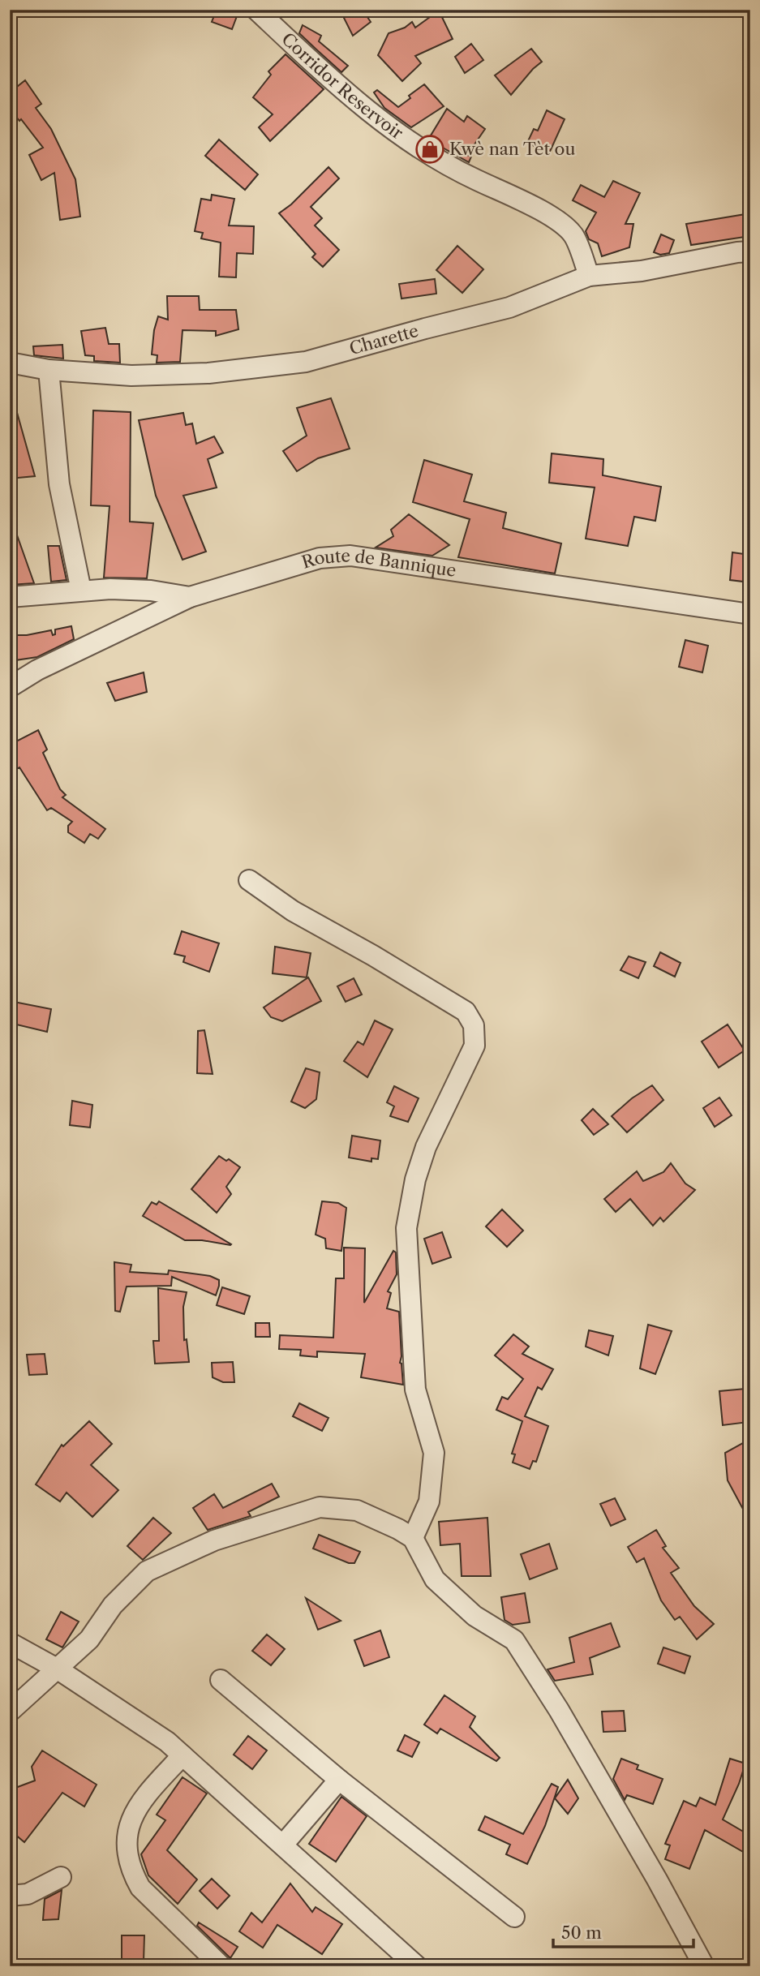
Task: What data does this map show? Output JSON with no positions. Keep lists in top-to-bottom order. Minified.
{"streets":{"street":["Corridor Reservoir","Charette","Route de Bannique"]},"crossings":[["Corridor Reservoir","Charette"]],"places":{"shop":["Kwè nan Tèt ou"]},"scale_bar":"50 m"}
